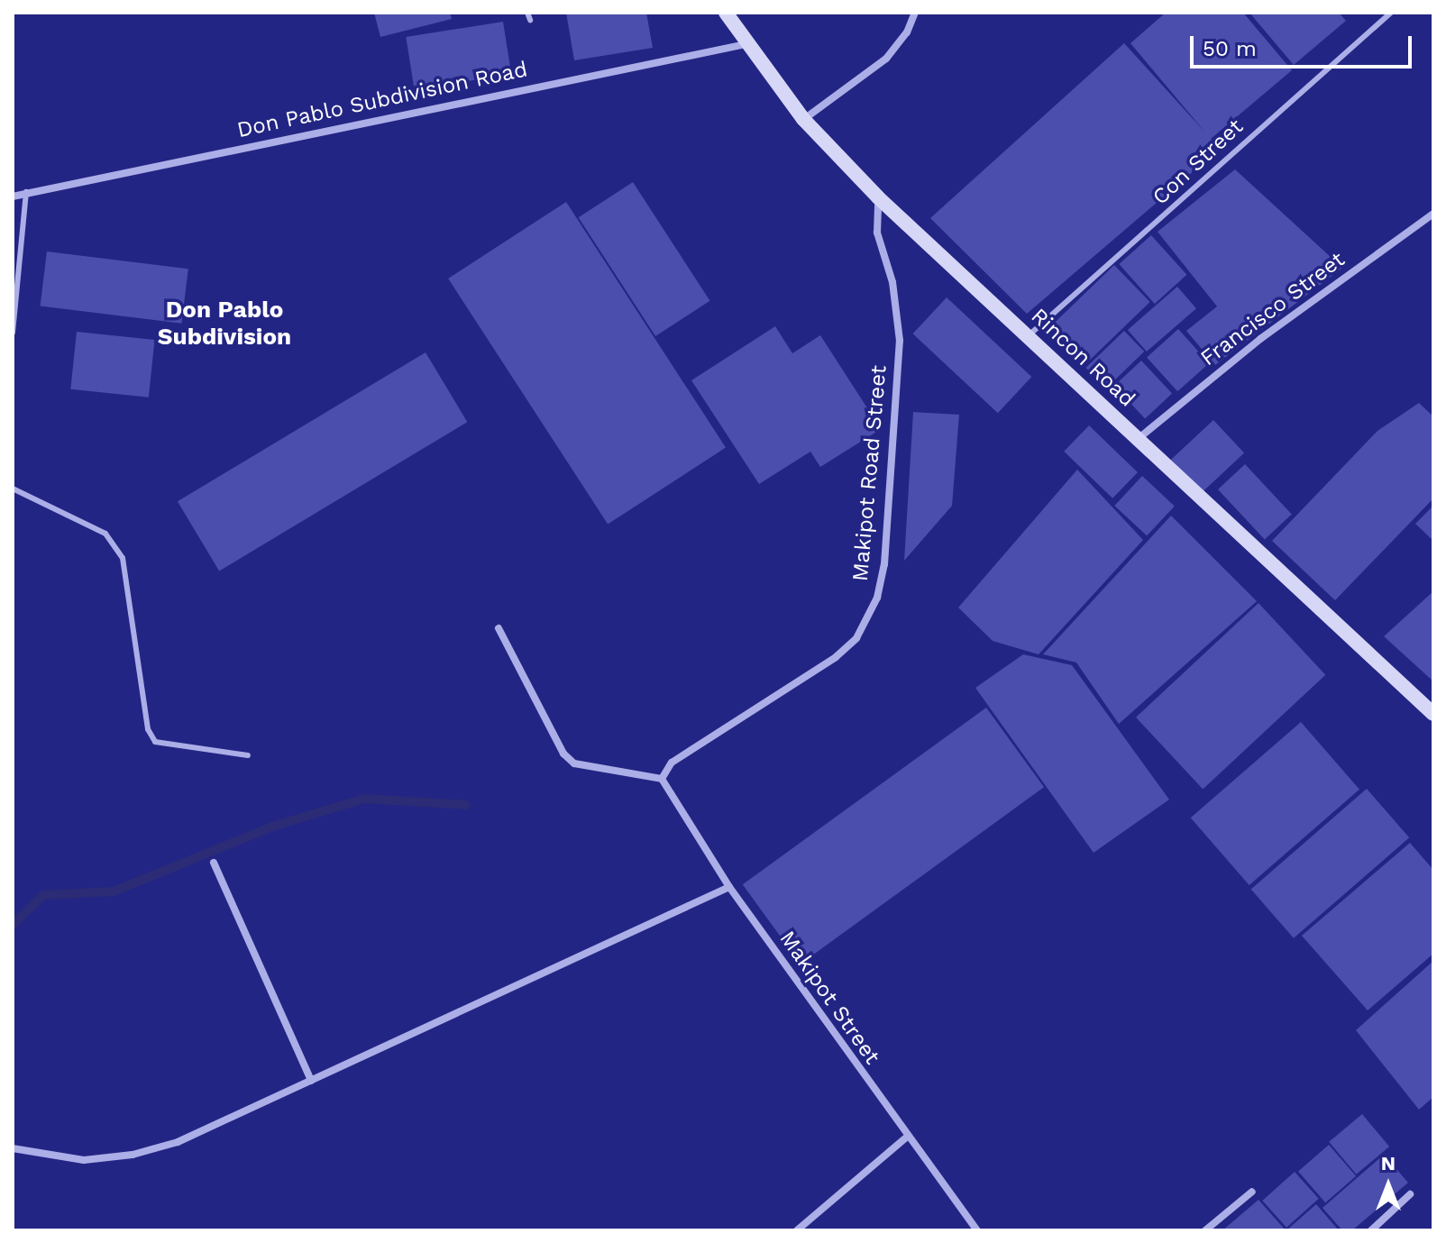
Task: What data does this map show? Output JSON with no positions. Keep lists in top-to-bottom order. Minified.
{"streets":{"street":["Don Pablo Subdivision Road","Francisco Street","Rincon Road","Makipot Road Street","Makipot Street"],"lane":["Con Street"]},"crossings":[["Don Pablo Subdivision Road","Rincon Road"],["Con Street","Rincon Road"],["Francisco Street","Rincon Road"],["Rincon Road","Makipot Road Street"],["Makipot Road Street","Makipot Street"]],"districts":["Don Pablo Subdivision"],"scale_bar":"50 m","north":"top"}
